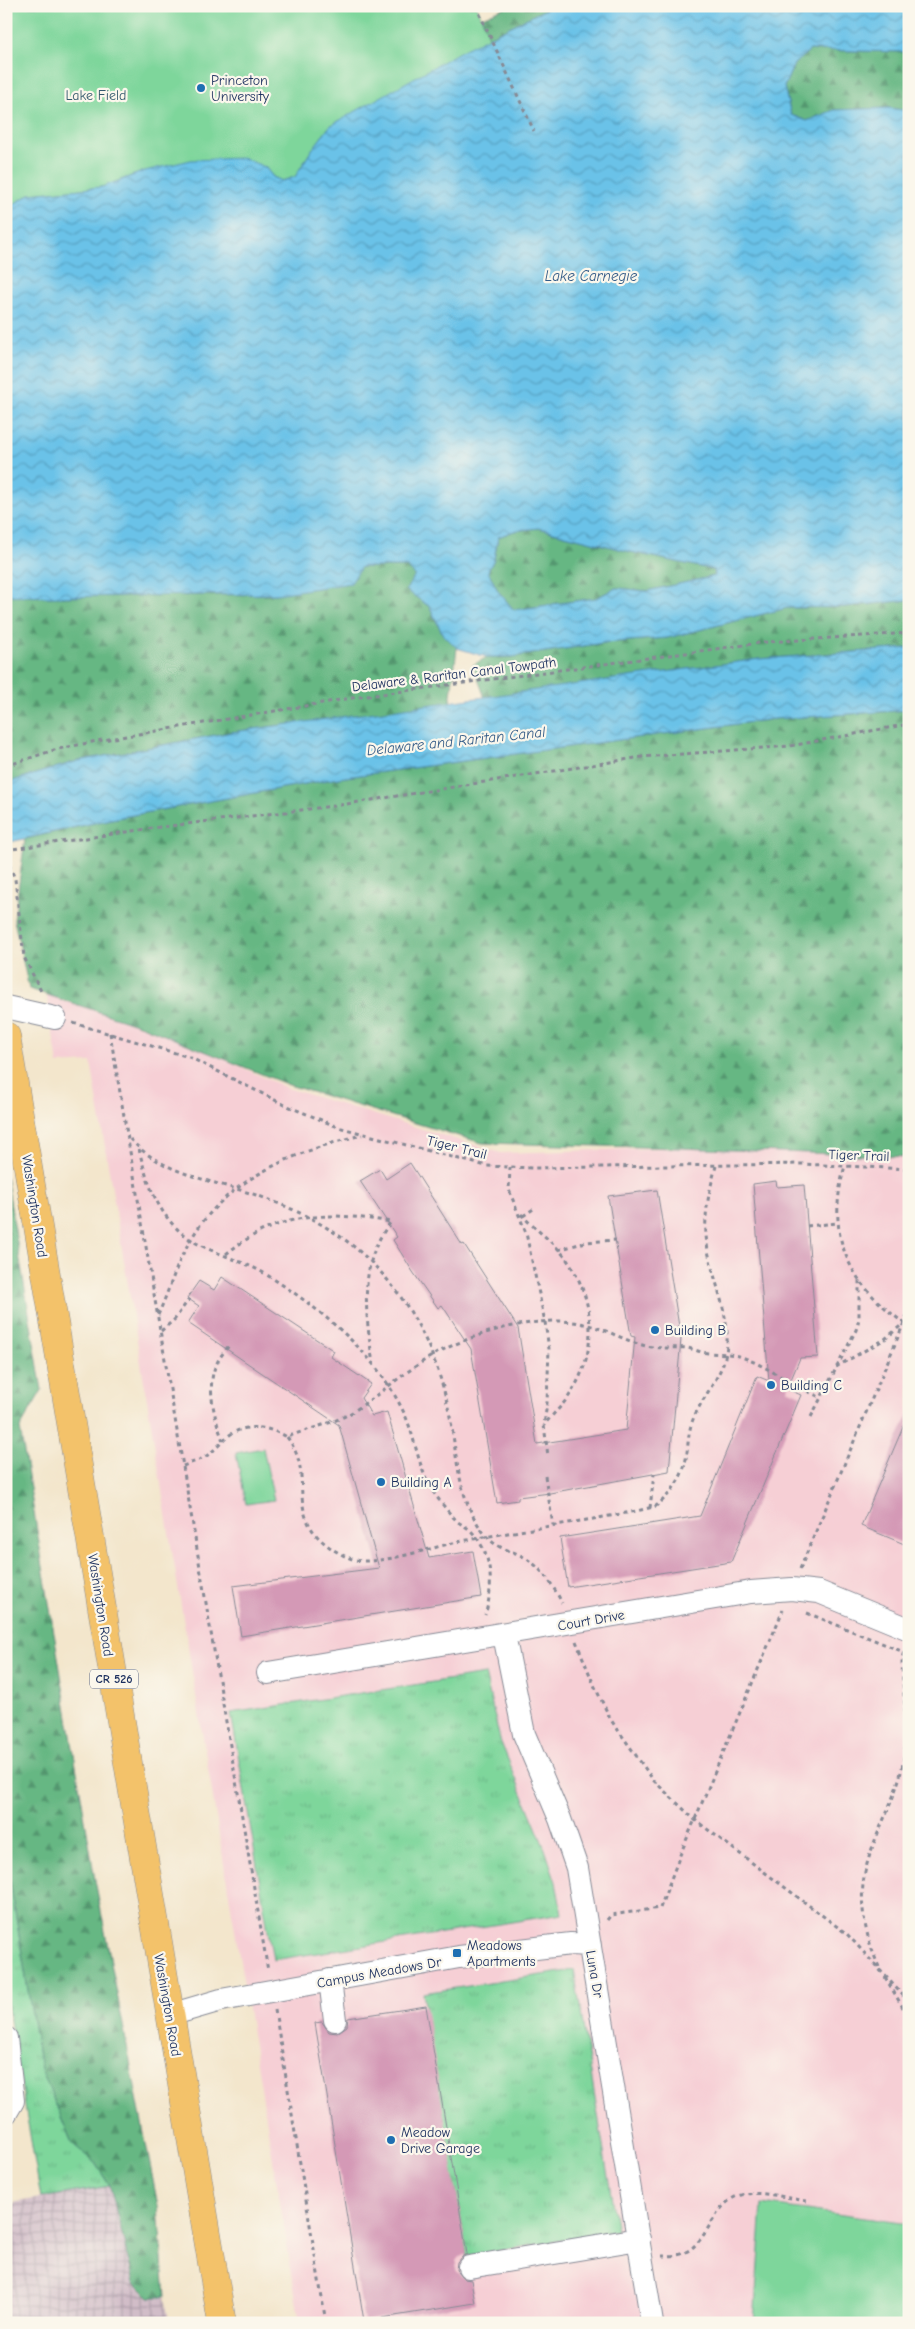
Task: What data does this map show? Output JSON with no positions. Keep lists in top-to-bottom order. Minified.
{"streets":{"main road":["Washington Road","CR 526"],"street":["Court Drive","Campus Meadows Dr","Luna Dr"],"path":["Delaware & Raritan Canal Towpath","Tiger Trail"]},"crossings":[["Washington Road","Campus Meadows Dr"],["Court Drive","Luna Dr"],["Campus Meadows Dr","Luna Dr"]],"water":["Lake Carnegie","Delaware and Raritan Canal"],"parks":["Lake Field"],"places":{"other":["Princeton University","Building B","Building C","Building A","Meadow Drive Garage"],"transit":["Meadows Apartments"]}}
